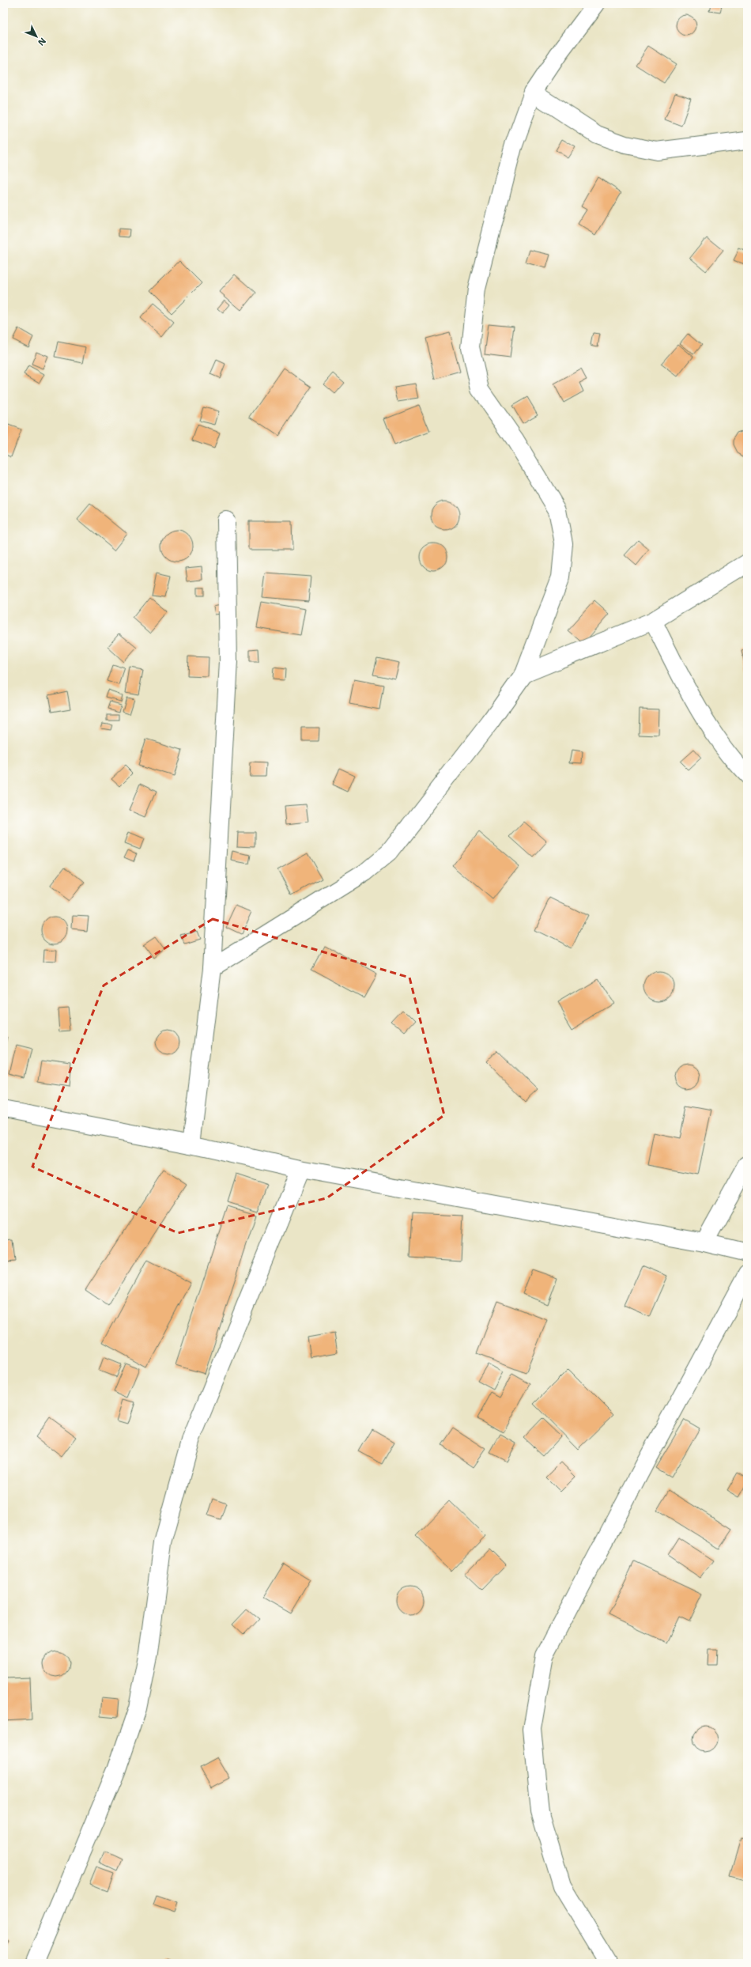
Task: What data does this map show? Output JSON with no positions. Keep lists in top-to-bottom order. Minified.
{"north":"bottom right"}
